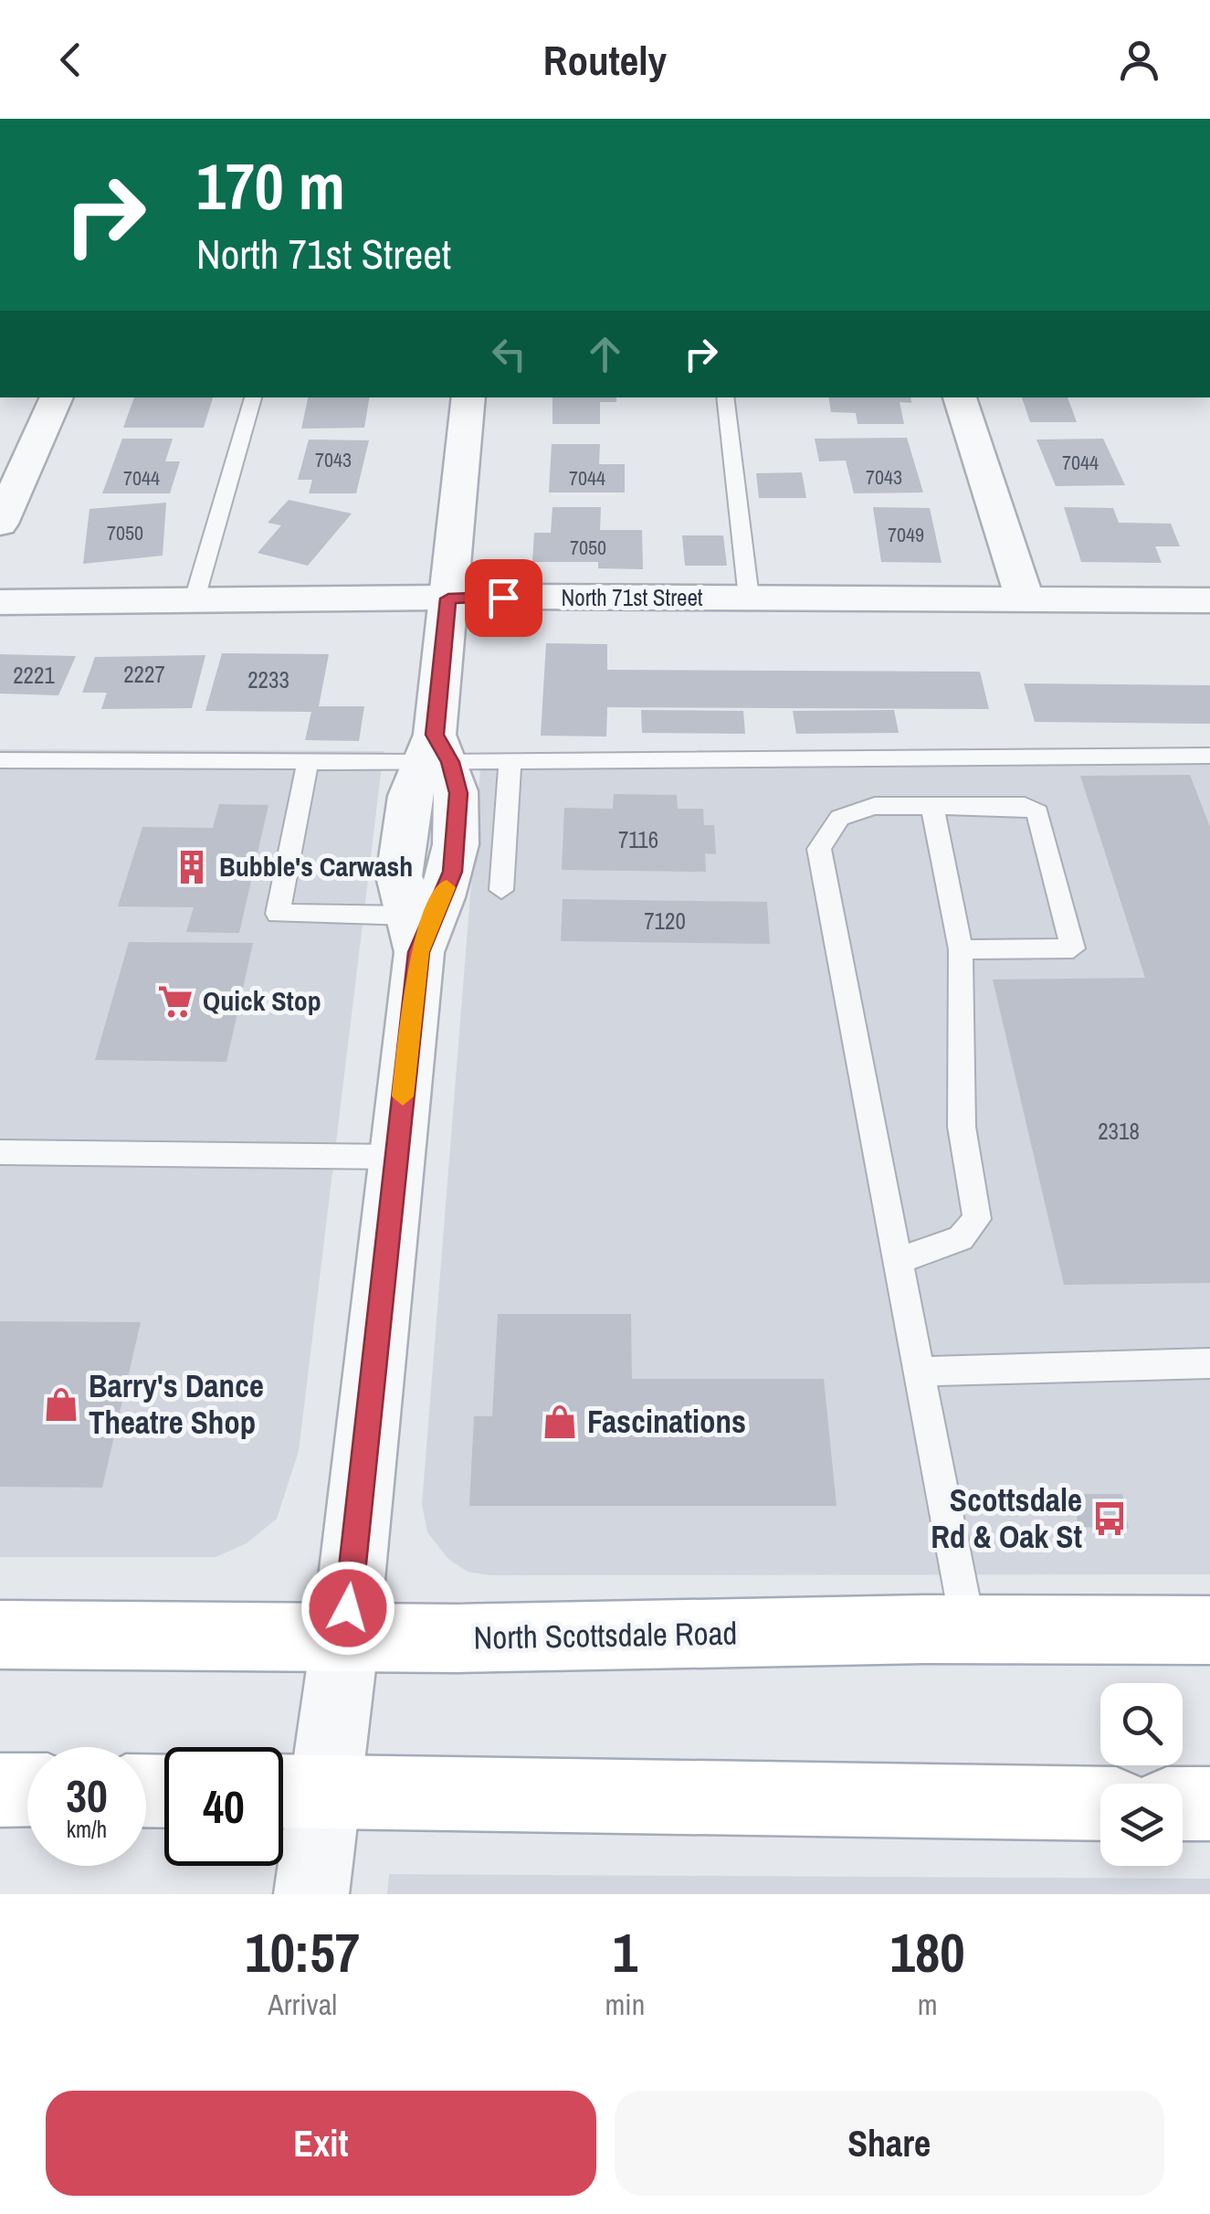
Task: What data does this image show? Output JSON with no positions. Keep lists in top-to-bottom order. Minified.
{"streets":{"main road":["North Scottsdale Road"],"street":["North 71st Street"]},"places":{"building":["Bubble's Carwash"],"supermarket":["Quick Stop"],"shop":["Barry's Dance Theatre Shop","Fascinations"],"bus stop":["Scottsdale Rd & Oak St"]},"house_numbers":["7043","7044","7043","7044","7044","7050","7049","7050","2227","2221","2233","7116","7120","2318"],"page":{"header":"Routely","turn":["170 m","North 71st Street"],"speed":"30 km/h","limit":"40","eta":["10:57","Arrival","1","min","180","m"],"buttons":["Exit","Share"]}}
